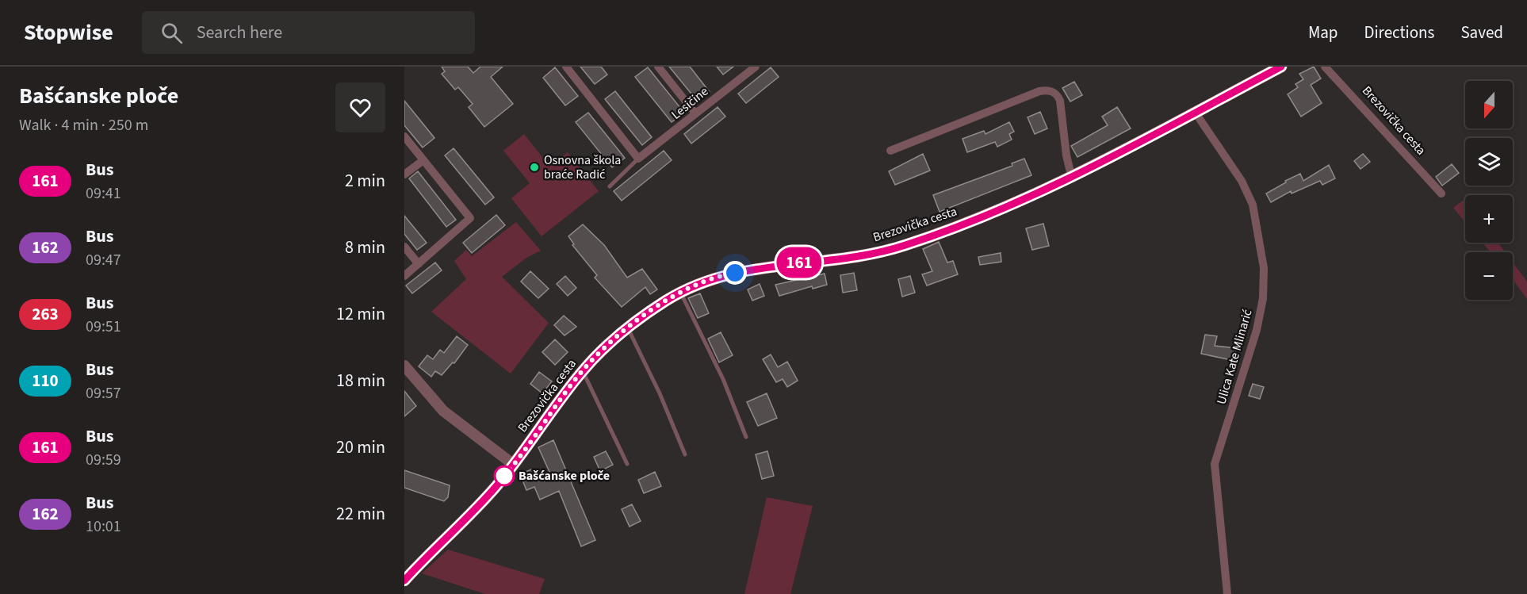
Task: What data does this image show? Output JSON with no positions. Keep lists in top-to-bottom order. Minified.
{"streets":{"main road":["Brezovička cesta"],"street":["Lesičine","Ulica Kate Mlinarić"]},"crossings":[["Brezovička cesta","Ulica Kate Mlinarić"]],"places":["Osnovna škola braće Radić","Bašćanske ploče"],"lines":["bus line 161"],"north":"bottom","page":{"header":"Stopwise","search":"Search here","nav":["Map","Directions","Saved"],"heading":["Bašćanske ploče","Walk · 4 min · 250 m"],"on_map":"161","map_buttons":["+","−"],"list":[{"mark":"161","name":"Bus","note":"09:41","value":"2 min"},{"mark":"162","name":"Bus","note":"09:47","value":"8 min"},{"mark":"263","name":"Bus","note":"09:51","value":"12 min"},{"mark":"110","name":"Bus","note":"09:57","value":"18 min"},{"mark":"161","name":"Bus","note":"09:59","value":"20 min"},{"mark":"162","name":"Bus","note":"10:01","value":"22 min"}]}}
